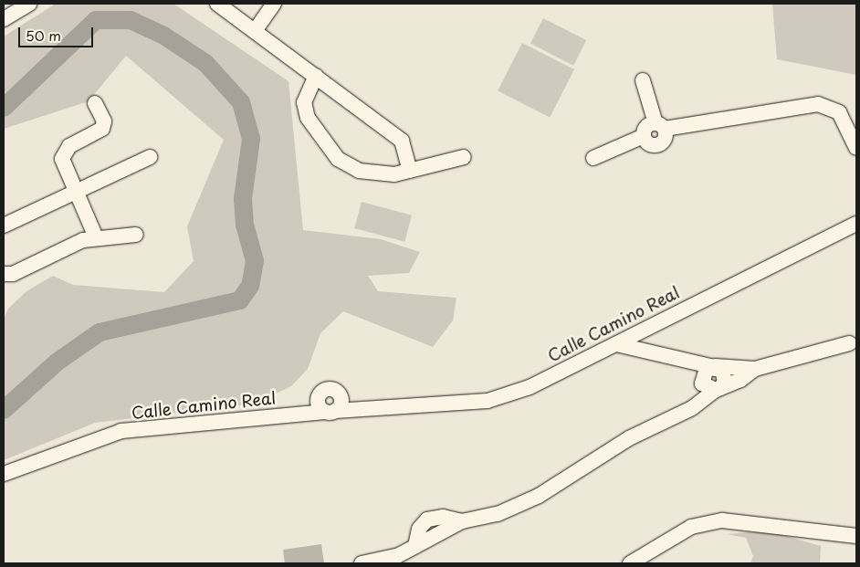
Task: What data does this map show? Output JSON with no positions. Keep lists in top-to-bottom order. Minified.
{"streets":{"street":["Calle Camino Real"]},"scale_bar":"50 m"}
